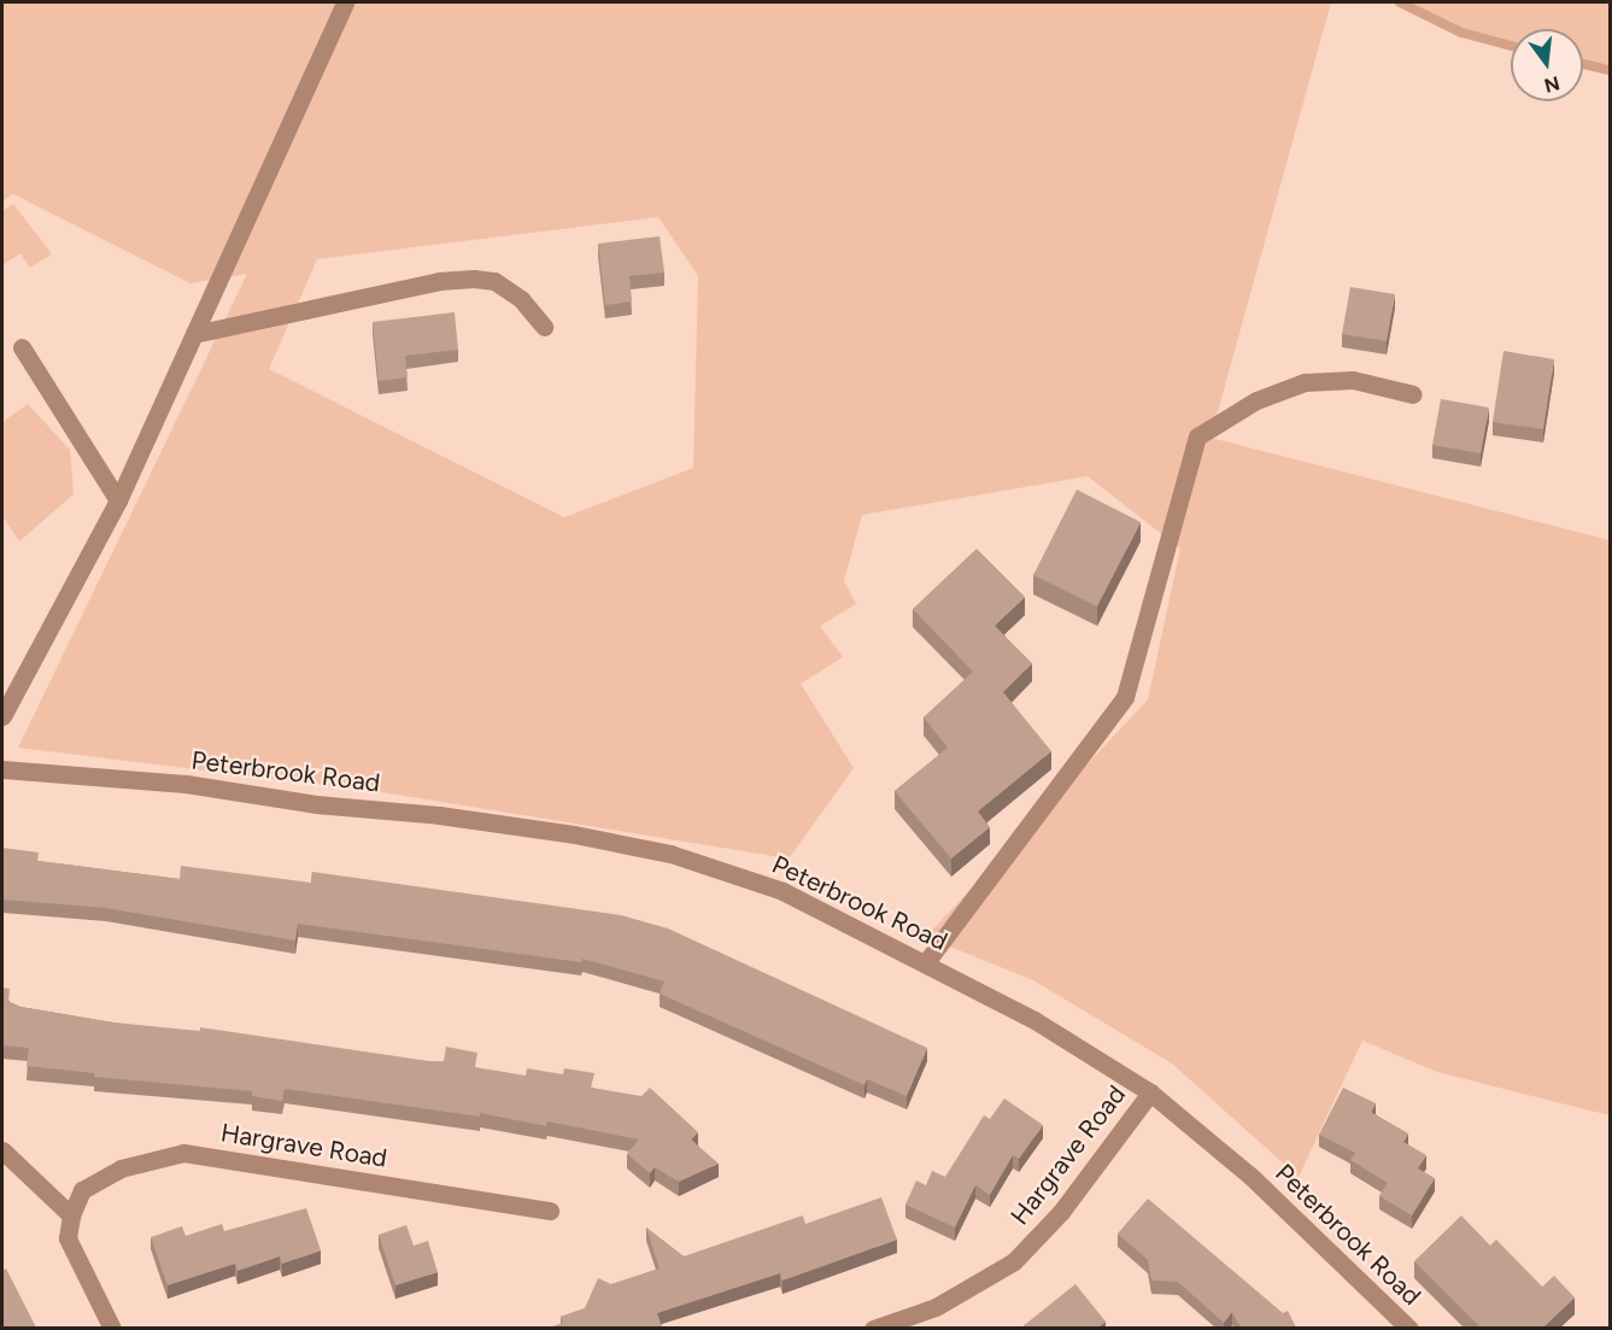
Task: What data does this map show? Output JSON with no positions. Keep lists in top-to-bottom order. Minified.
{"streets":{"street":["Peterbrook Road","Hargrave Road"]},"crossings":[["Peterbrook Road","Hargrave Road"]],"north":"bottom"}
